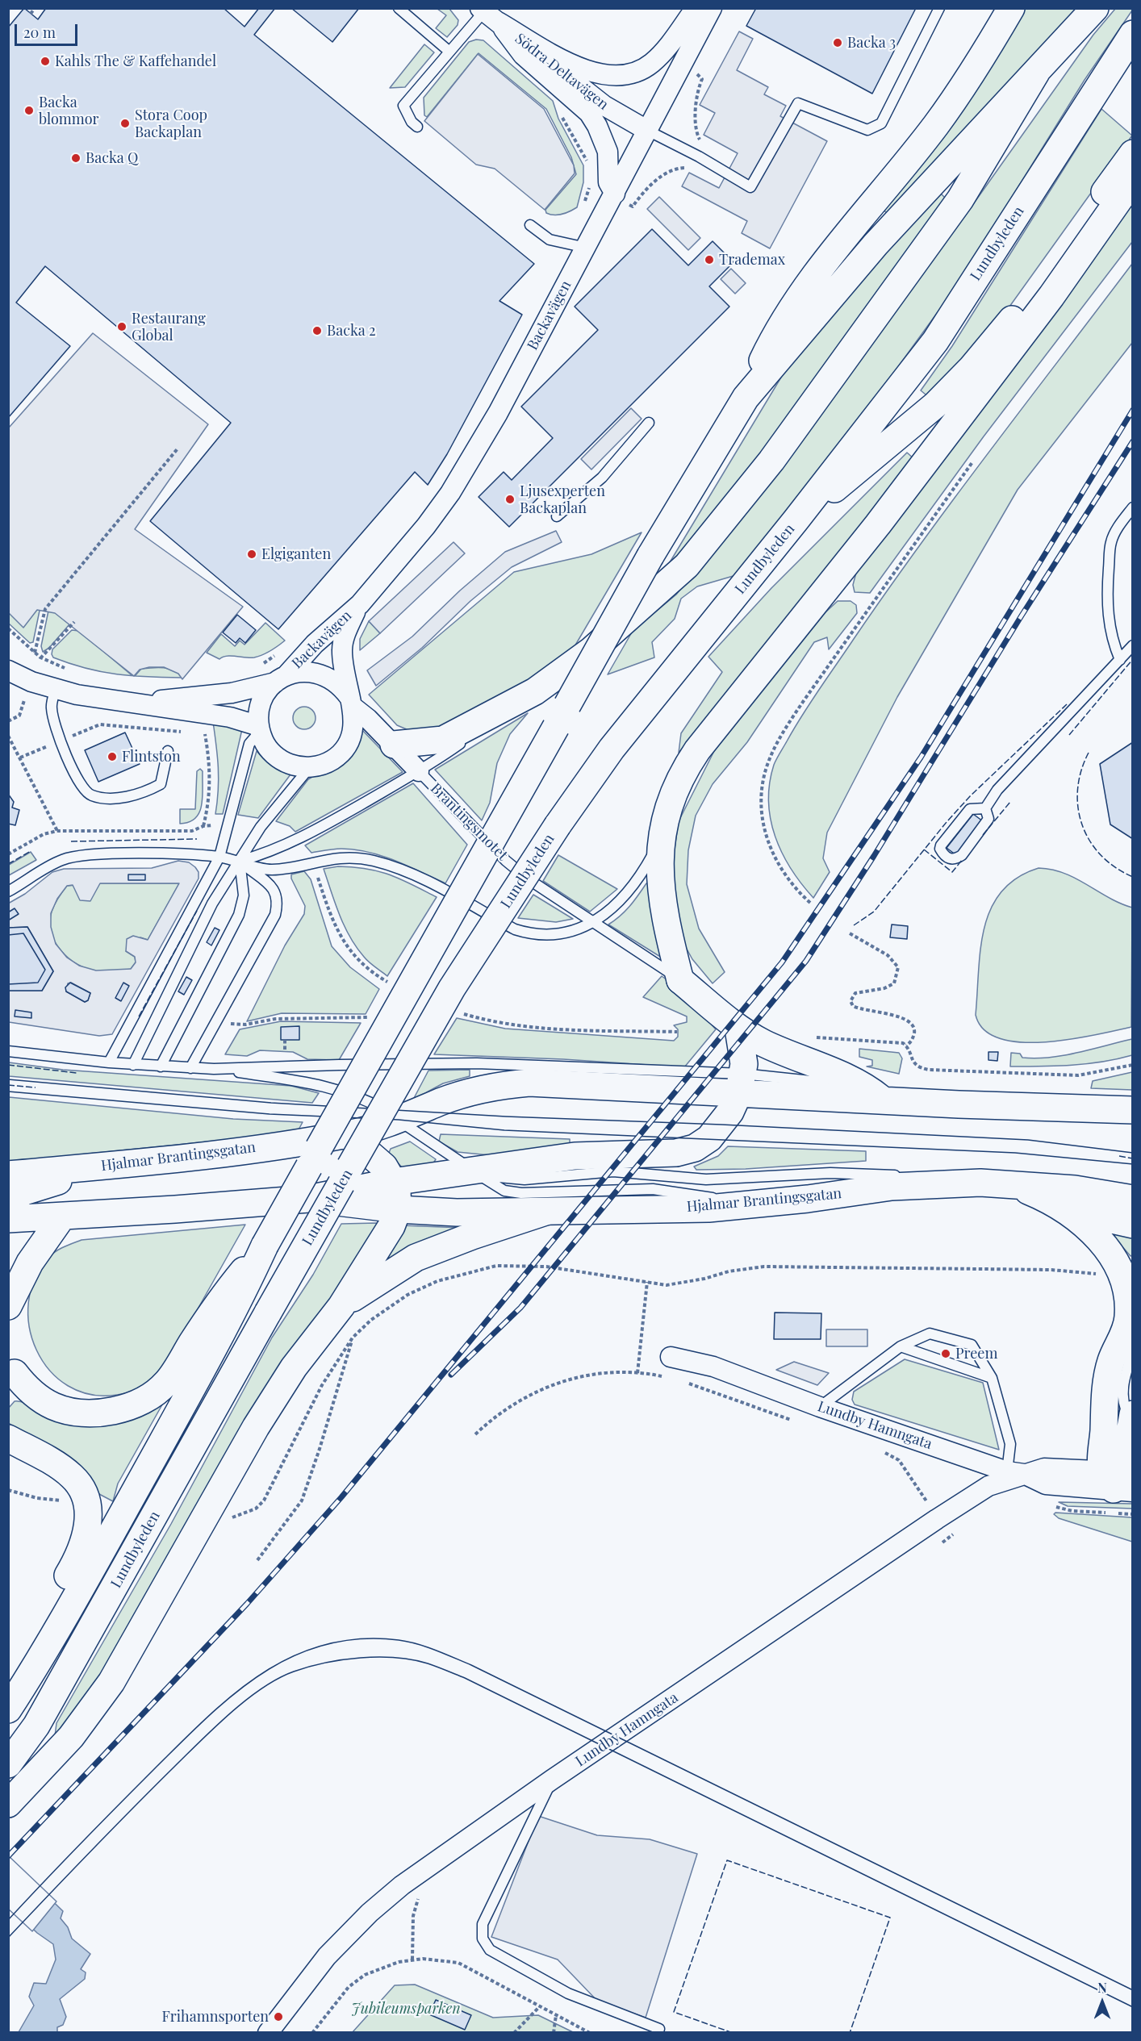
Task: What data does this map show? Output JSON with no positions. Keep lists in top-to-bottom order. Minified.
{"streets":{"main road":["Lundbyleden","Hjalmar Brantingsgatan"],"street":["Södra Deltavägen","Backavägen","Brantingsmotet","Lundby Hamngata"]},"crossings":[["Södra Deltavägen","Backavägen"],["Backavägen","Brantingsmotet"]],"parks":["Jubileumsparken"],"places":["Backa 3","Kahls The & Kaffehandel","Backa blommor","Stora Coop Backaplan","Backa Q","Trademax","Restaurang Global","Backa 2","Ljusexperten Backaplan","Elgiganten","Flintston","Preem","Frihamnsporten"],"scale_bar":"20 m","north":"top"}
